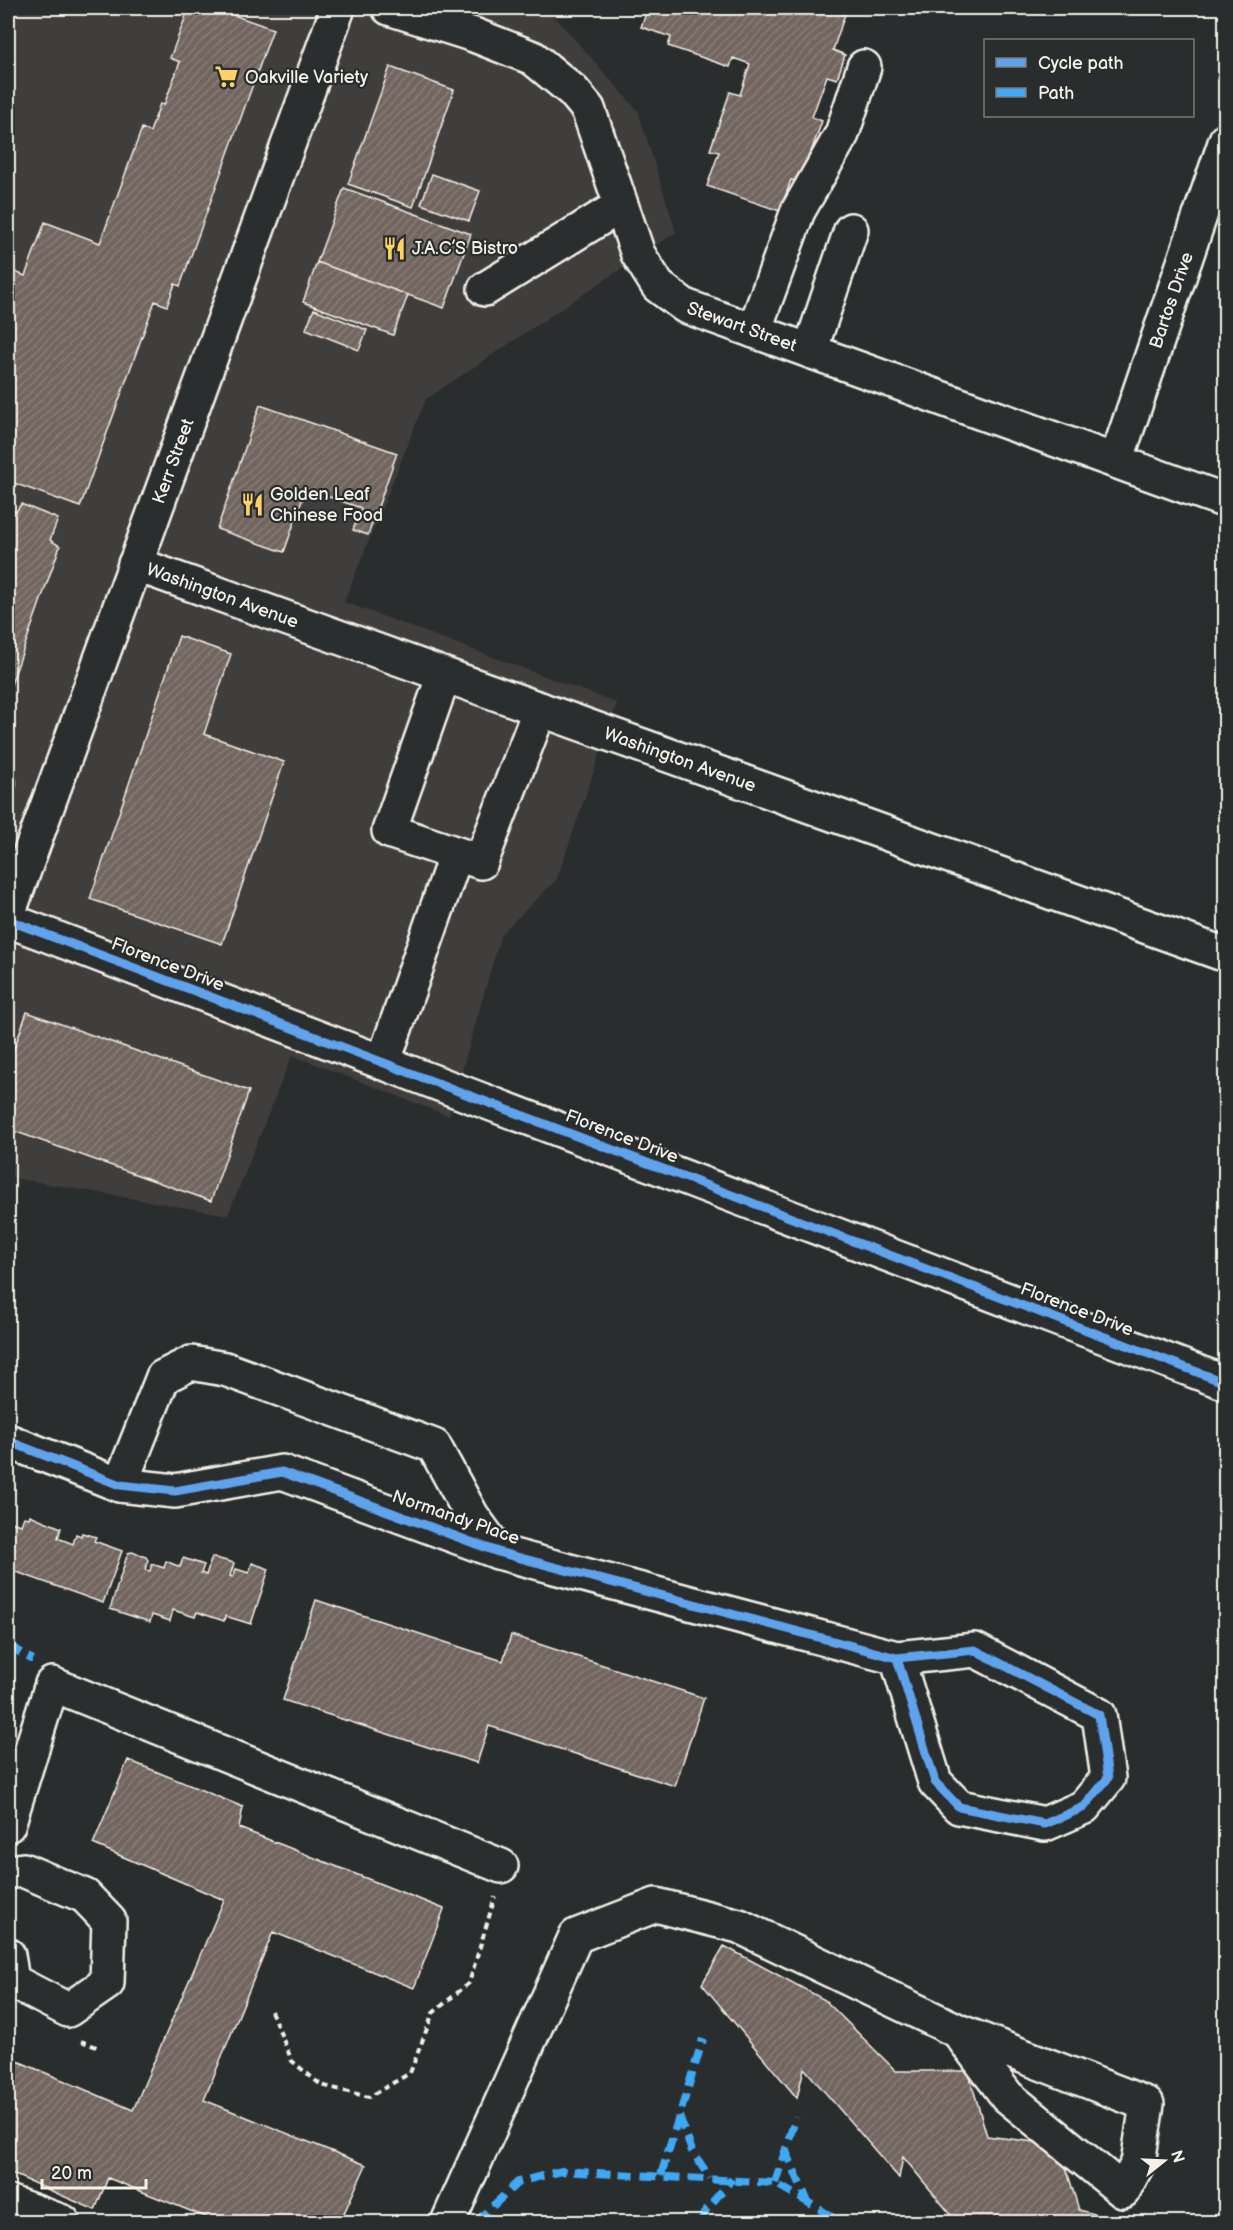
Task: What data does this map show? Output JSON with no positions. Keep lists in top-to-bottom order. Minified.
{"streets":{"street":["Bartos Drive","Stewart Street","Kerr Street","Washington Avenue","Florence Drive","Normandy Place"]},"crossings":[["Bartos Drive","Stewart Street"],["Kerr Street","Washington Avenue"]],"places":{"supermarket":["Oakville Variety"],"restaurant":["J.A.C’S Bistro","Golden Leaf Chinese Food"]},"legend":["Cycle path","Path"],"scale_bar":"20 m","north":"right"}
